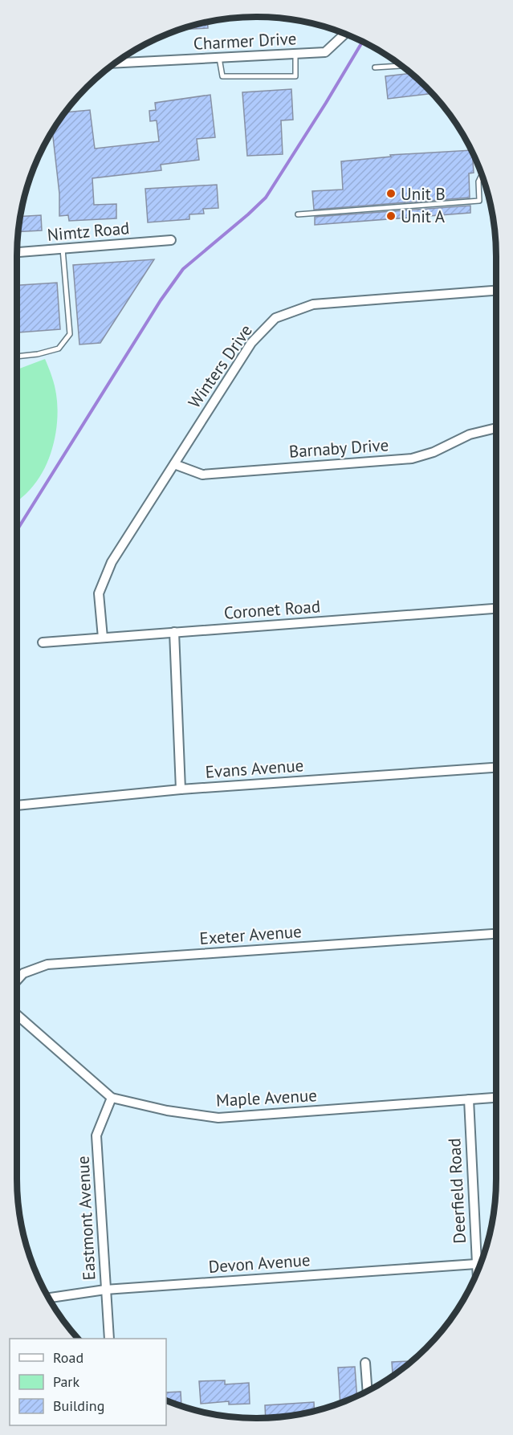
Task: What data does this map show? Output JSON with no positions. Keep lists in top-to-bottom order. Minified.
{"streets":{"street":["Charmer Drive","Nimtz Road","Winters Drive","Barnaby Drive","Coronet Road","Evans Avenue","Exeter Avenue","Maple Avenue","Deerfield Road","Eastmont Avenue","Devon Avenue"]},"crossings":[["Winters Drive","Barnaby Drive"],["Winters Drive","Coronet Road"],["Maple Avenue","Deerfield Road"],["Maple Avenue","Eastmont Avenue"],["Deerfield Road","Devon Avenue"],["Eastmont Avenue","Devon Avenue"]],"places":["Unit B","Unit A"],"legend":["Road","Park","Building"]}
